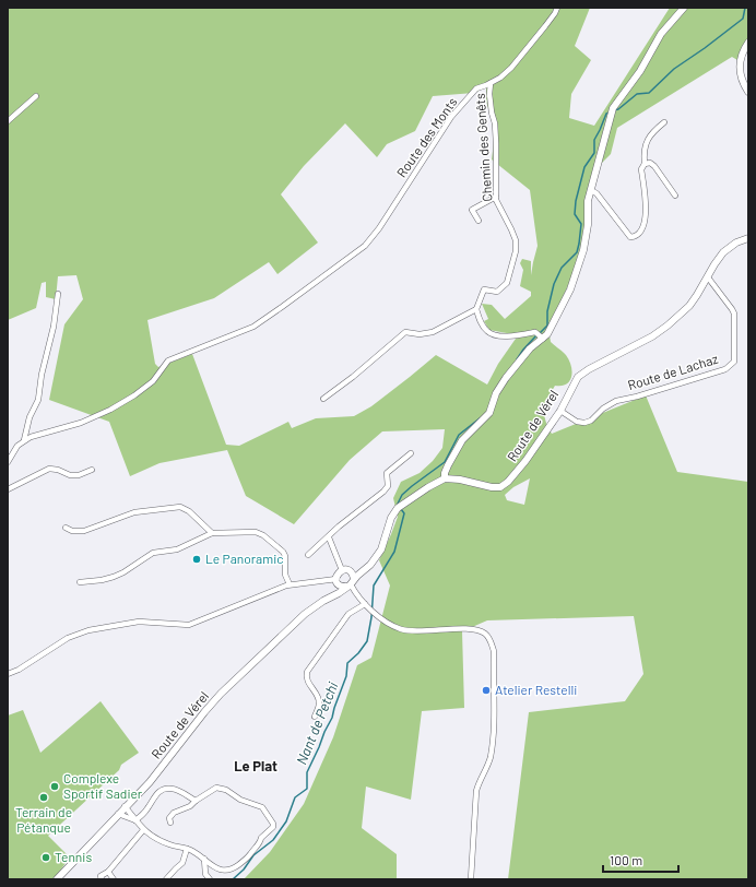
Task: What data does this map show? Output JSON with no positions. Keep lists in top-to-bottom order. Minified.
{"streets":{"street":["Route des Monts","Chemin des Genêts","Route de Lachaz","Route de Vérel"]},"crossings":[["Route des Monts","Chemin des Genêts"],["Route de Lachaz","Route de Vérel"]],"districts":["Le Plat"],"water":["Nant de Petchi"],"places":["Le Panoramic","Atelier Restelli","Complexe Sportif Sadier","Terrain de Pétanque","Tennis"],"scale_bar":"100 m"}
